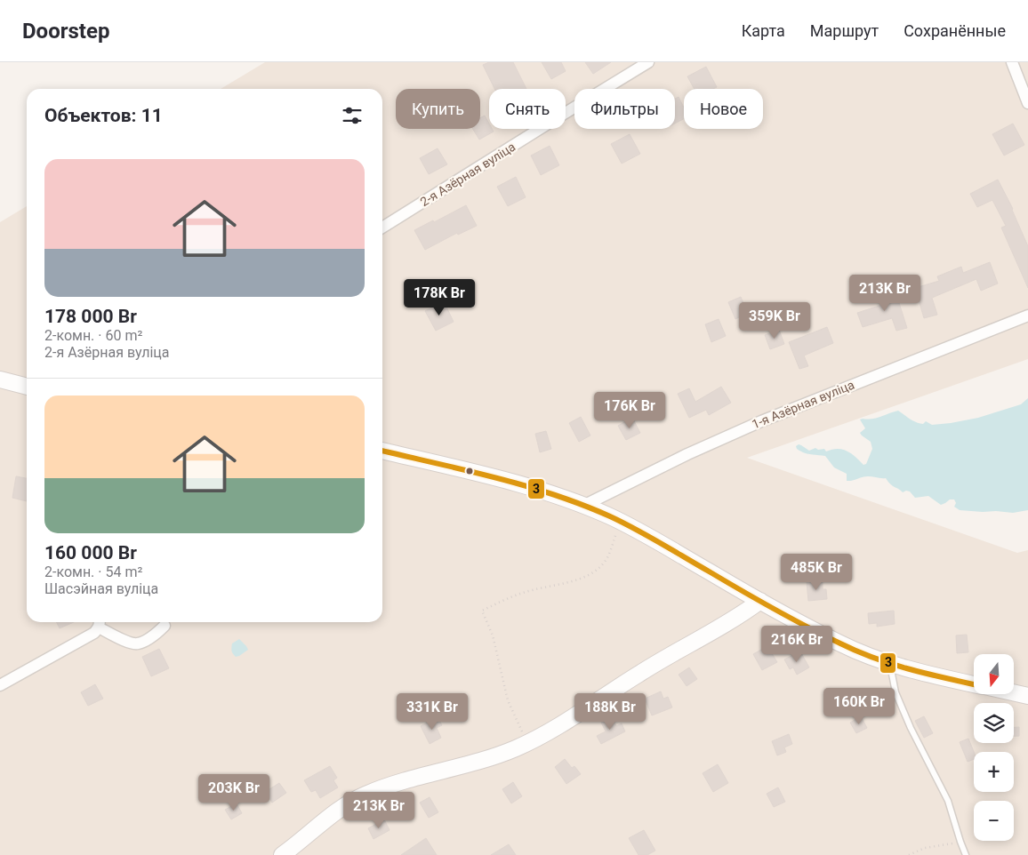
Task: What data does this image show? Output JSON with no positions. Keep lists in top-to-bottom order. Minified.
{"streets":{"street":["2-я Азёрная вуліца","1-я Азёрная вуліца"]},"lines":["transit line 3"],"north":"bottom","page":{"header":"Doorstep","nav":["Карта","Маршрут","Сохранённые"],"chip":["Купить","Снять","Фильтры","Новое"],"heading":"Объектов: 11","list":[{"name":"178 000 Br","note":"2-комн. · 60 m² · 2-я Азёрная вуліца"},{"name":"160 000 Br","note":"2-комн. · 54 m² · Шасэйная вуліца"}],"price":["213K Br","178K Br","359K Br","176K Br","485K Br","216K Br","160K Br","331K Br","188K Br","203K Br","213K Br"],"map_buttons":["+","−"]}}
